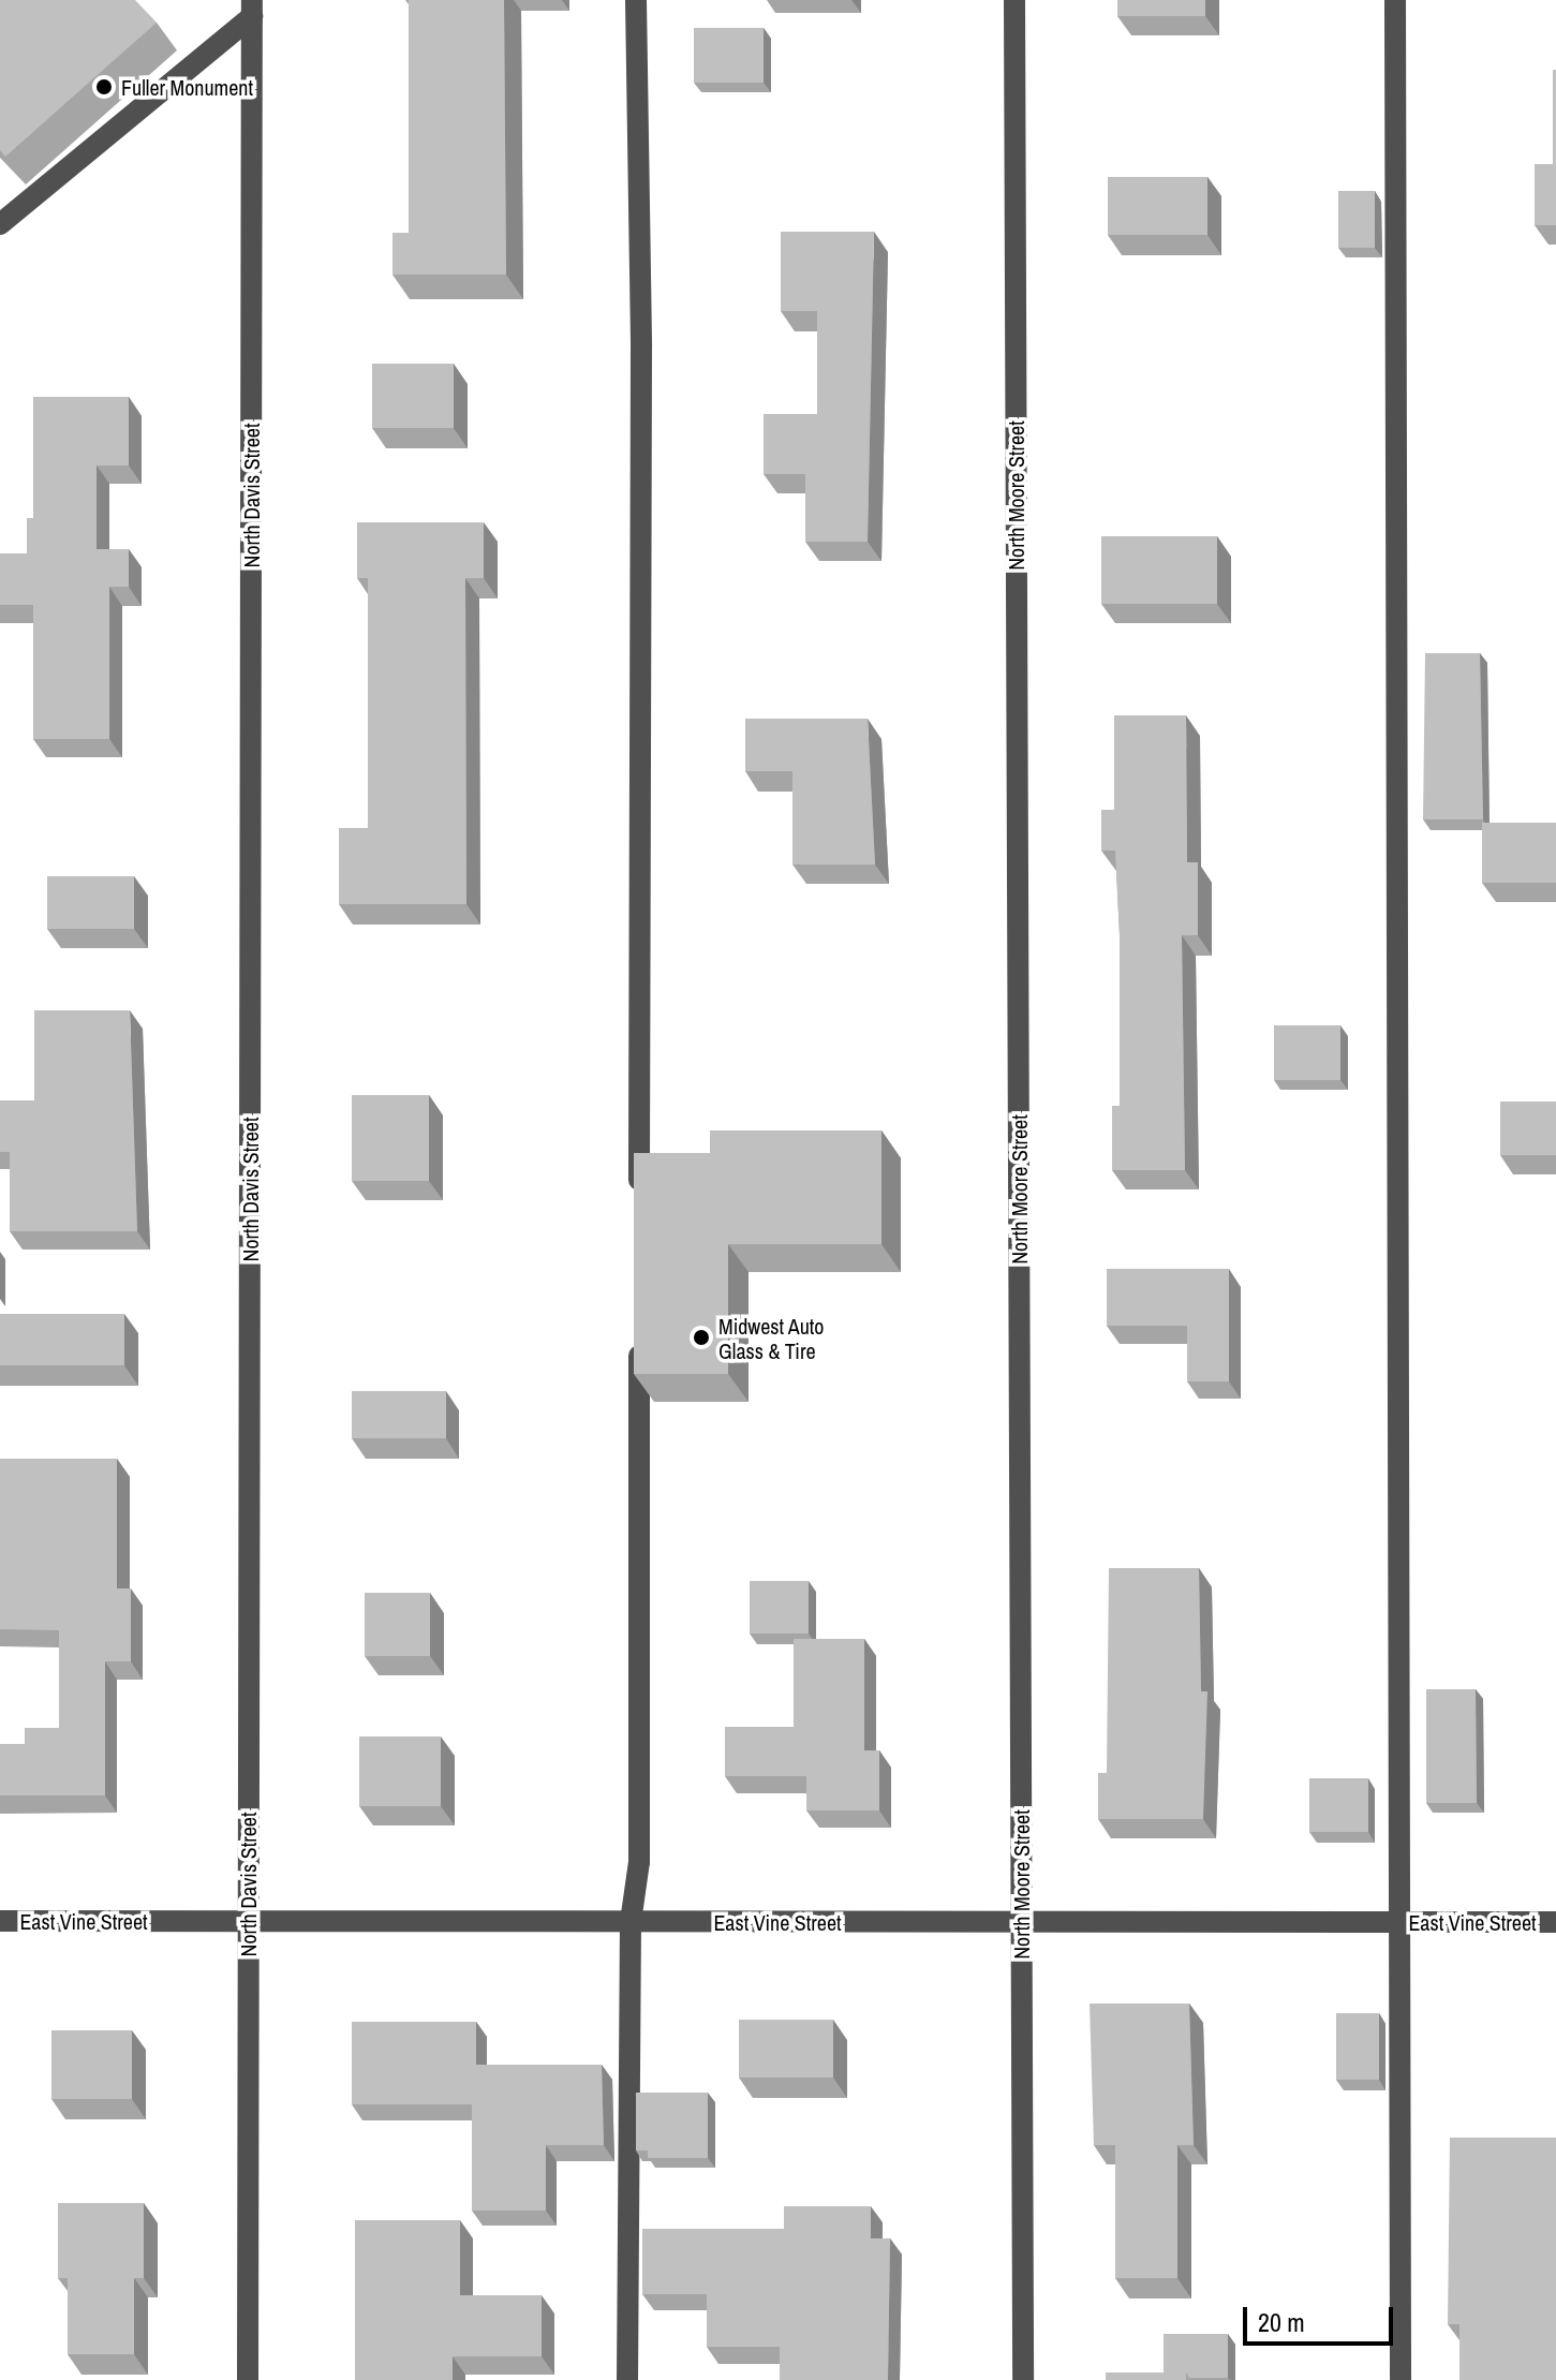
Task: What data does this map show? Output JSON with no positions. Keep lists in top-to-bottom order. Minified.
{"streets":{"street":["North Davis Street","North Moore Street","East Vine Street"]},"crossings":[["North Davis Street","East Vine Street"],["North Moore Street","East Vine Street"]],"places":["Fuller Monument","Midwest Auto Glass & Tire"],"scale_bar":"20 m"}
